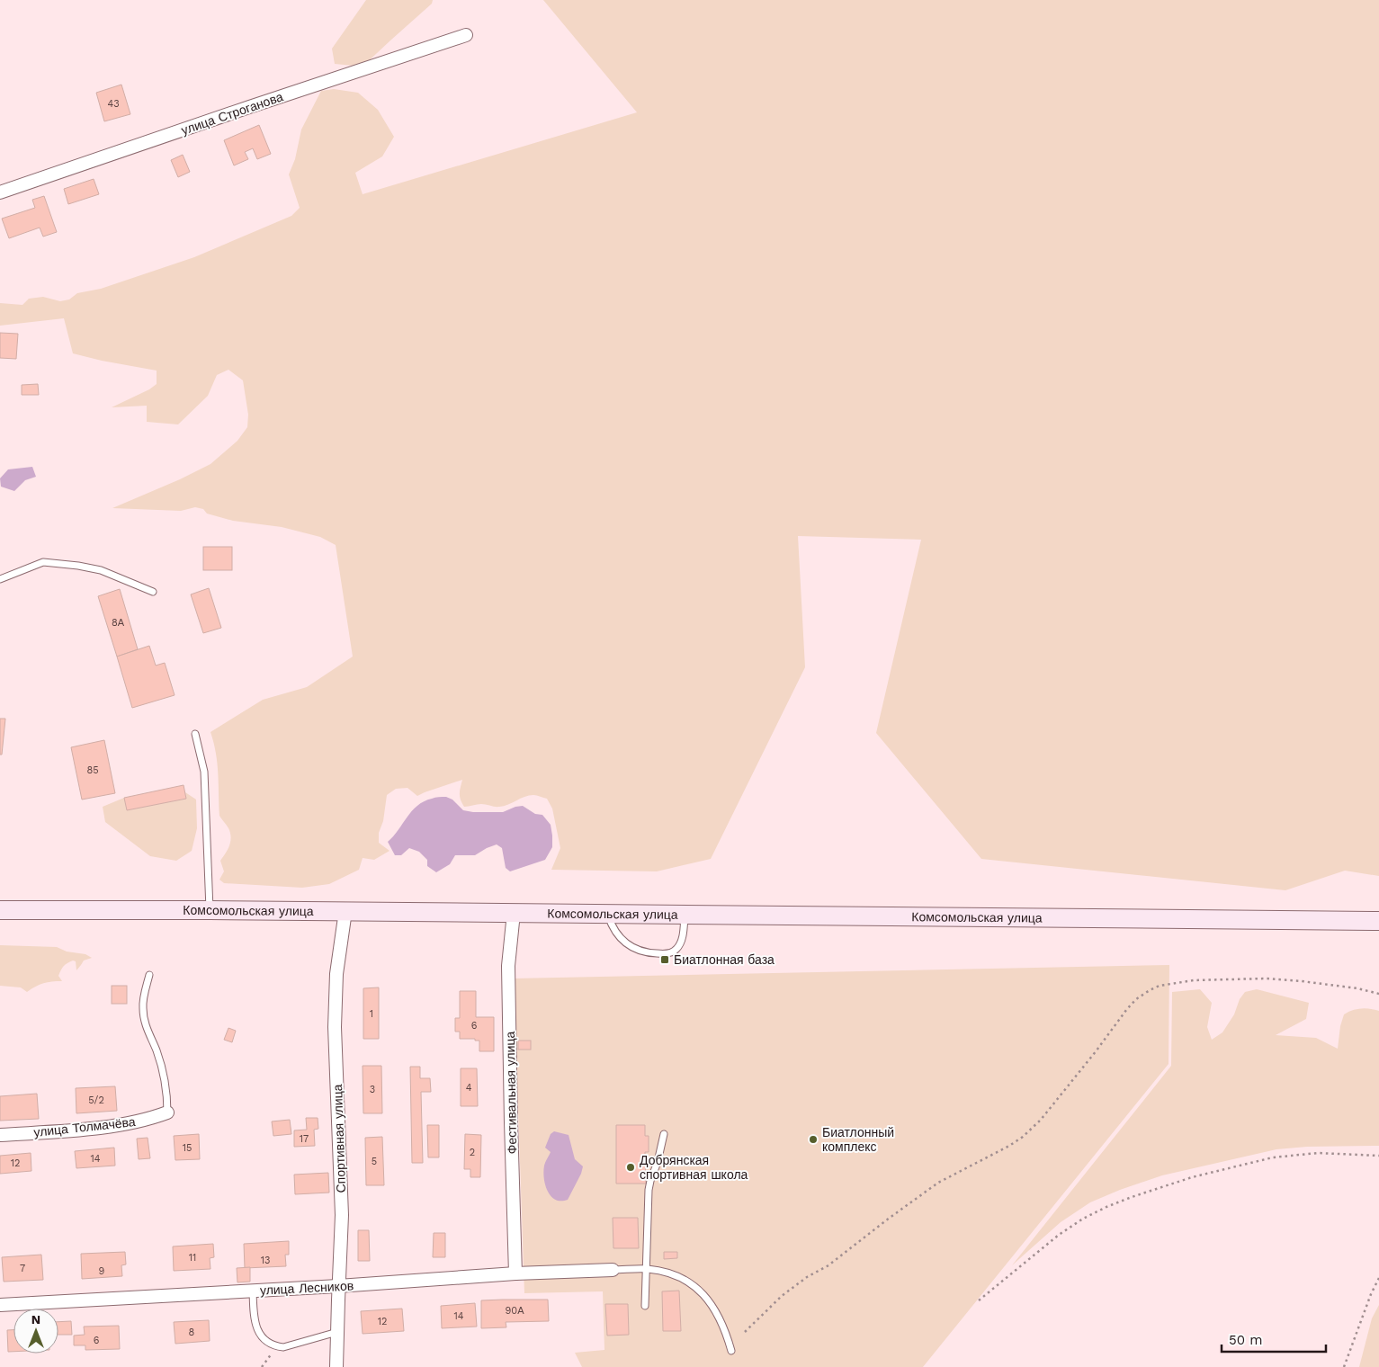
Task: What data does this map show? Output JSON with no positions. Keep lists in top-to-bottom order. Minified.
{"streets":{"main road":["Комсомольская улица"],"street":["улица Строганова","Фестивальная улица","улица Толмачёва","Спортивная улица","улица Лесников"]},"crossings":[["Комсомольская улица","Фестивальная улица"],["Комсомольская улица","Спортивная улица"],["Фестивальная улица","улица Лесников"],["Спортивная улица","улица Лесников"]],"places":{"transit":["Биатлонная база"],"other":["Биатлонный комплекс","Добрянская спортивная школа"]},"house_numbers":["43","8А","85","1","6","4","3","5/2","17","15","2","14","5","12","11","13","7","9","90А","14","12","8","6"],"scale_bar":"50 m","north":"top"}
